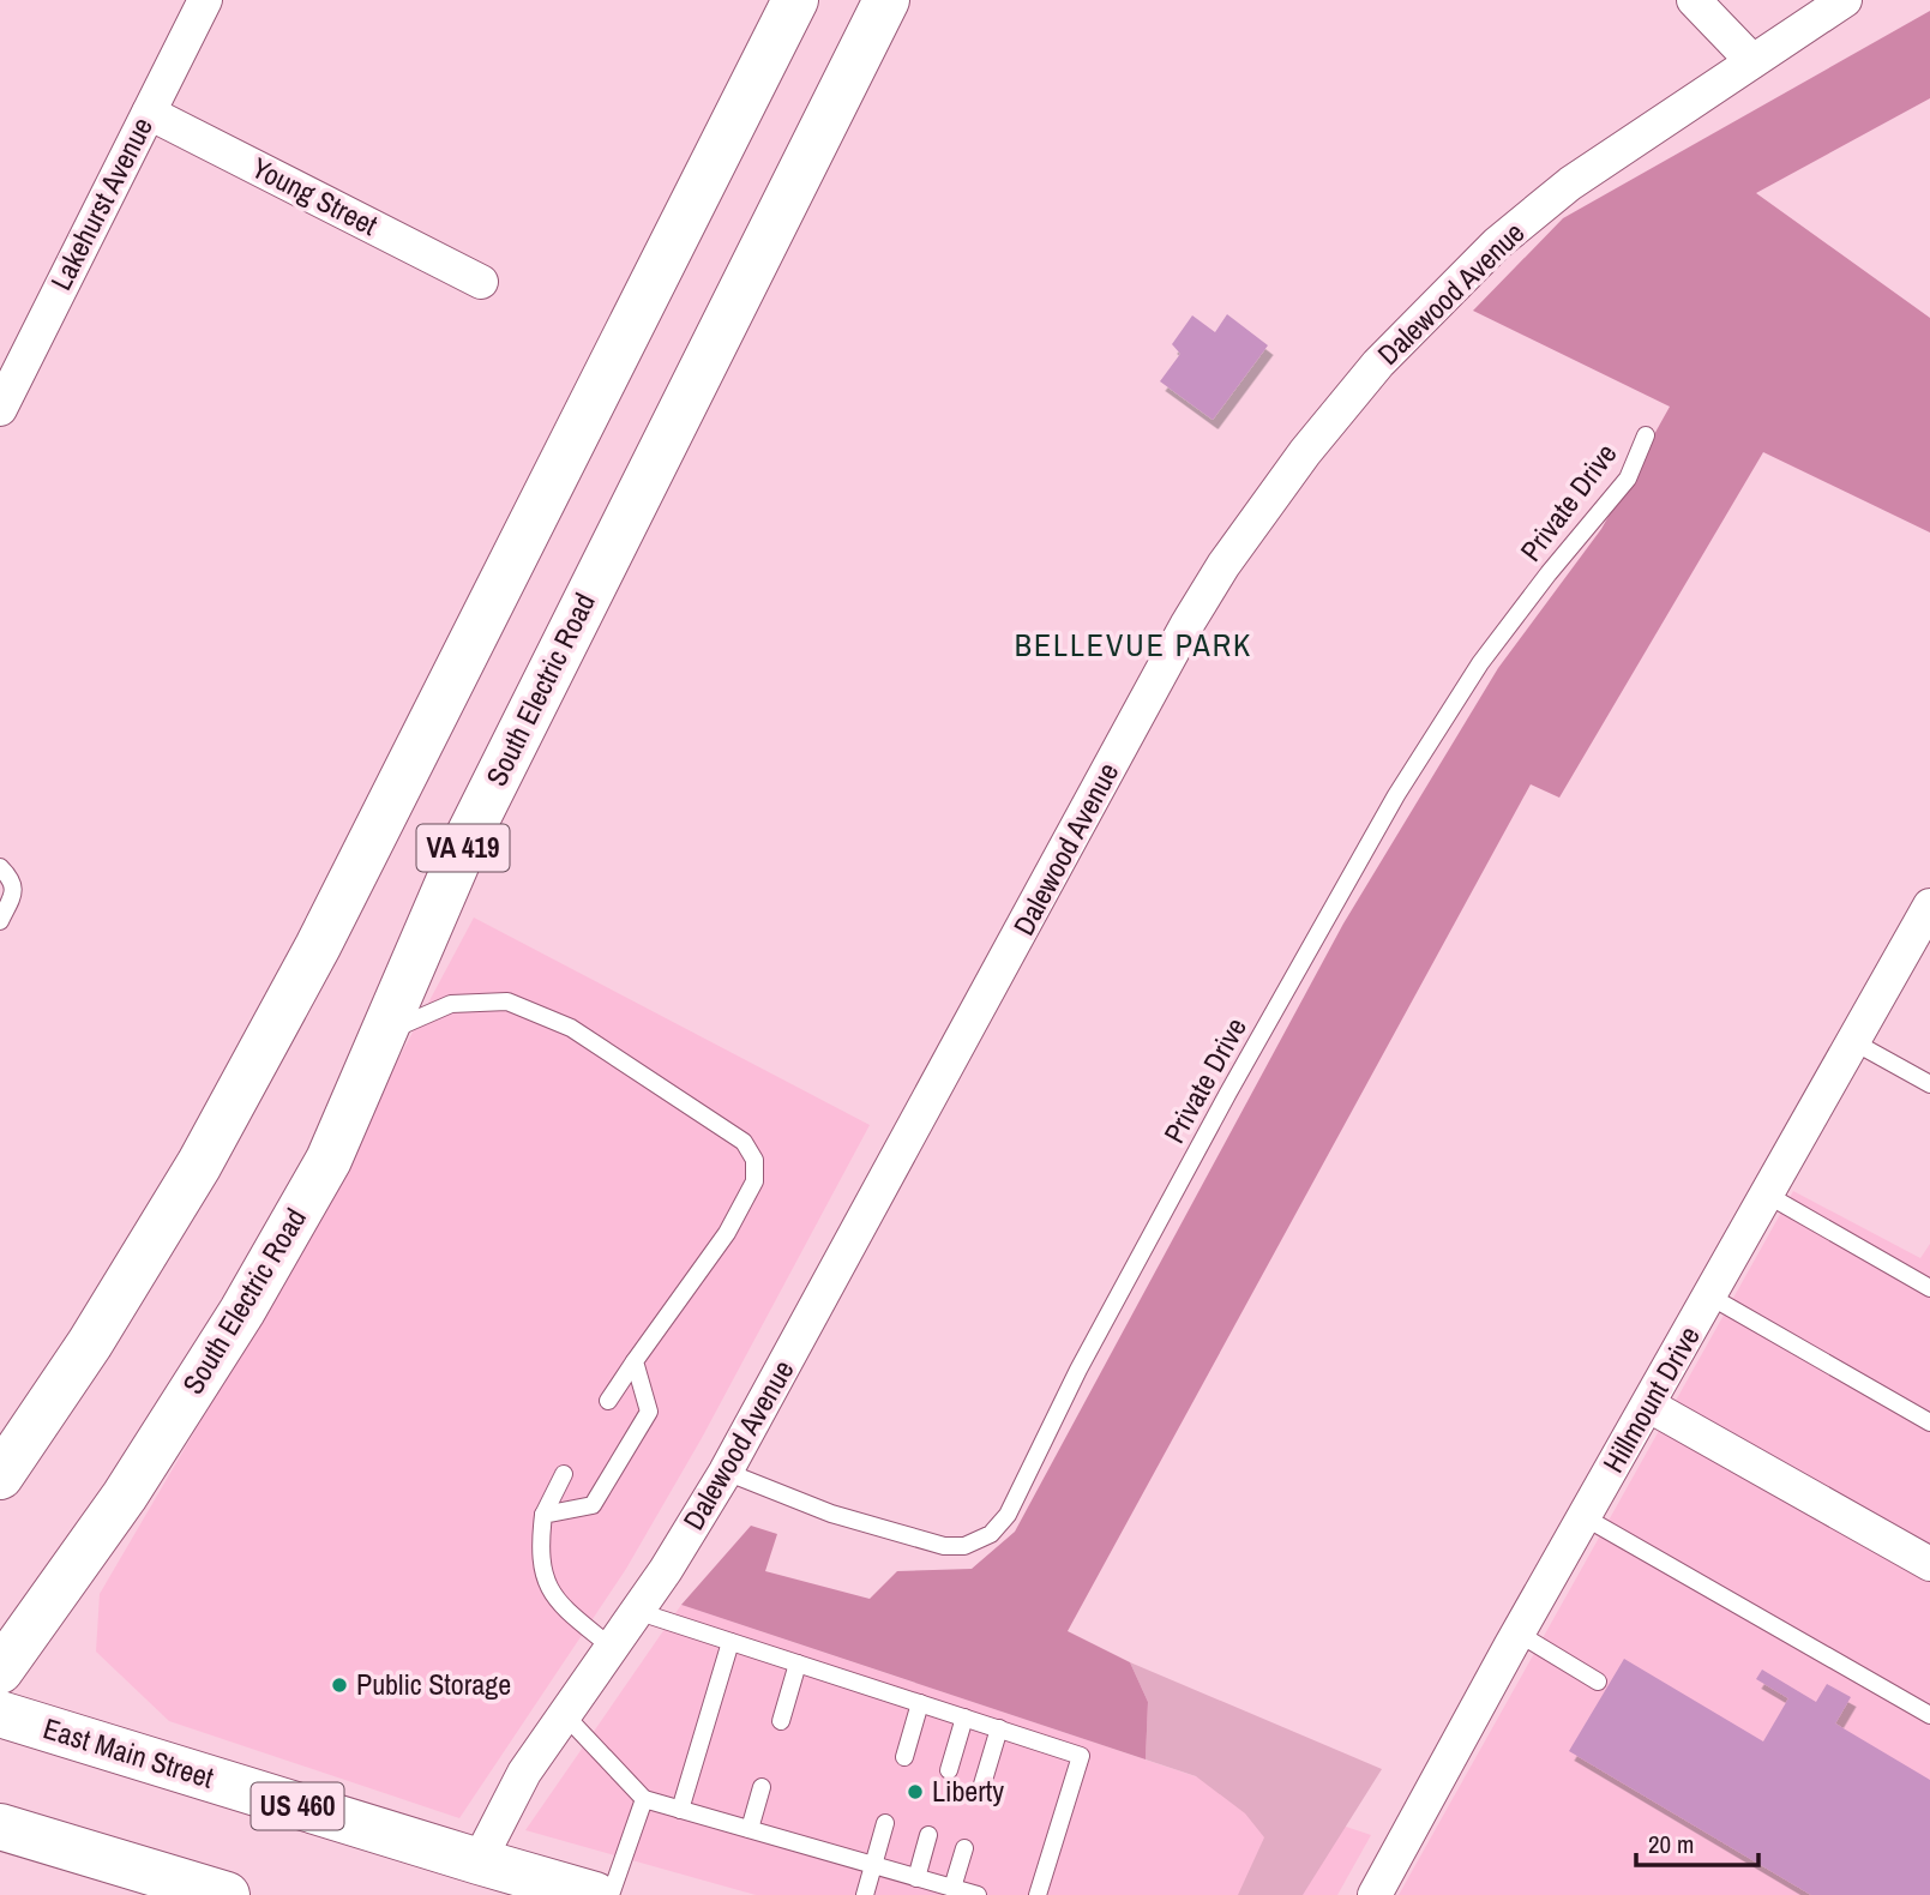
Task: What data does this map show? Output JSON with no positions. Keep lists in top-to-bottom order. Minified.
{"streets":{"main road":["South Electric Road","VA 419","East Main Street","US 460"],"street":["Young Street","Lakehurst Avenue","Dalewood Avenue","Hillmount Drive"],"lane":["Private Drive"]},"crossings":[["Young Street","Lakehurst Avenue"],["Dalewood Avenue","Private Drive"],["Dalewood Avenue","East Main Street"]],"districts":["BELLEVUE PARK"],"places":["Public Storage","Liberty"],"scale_bar":"20 m"}
